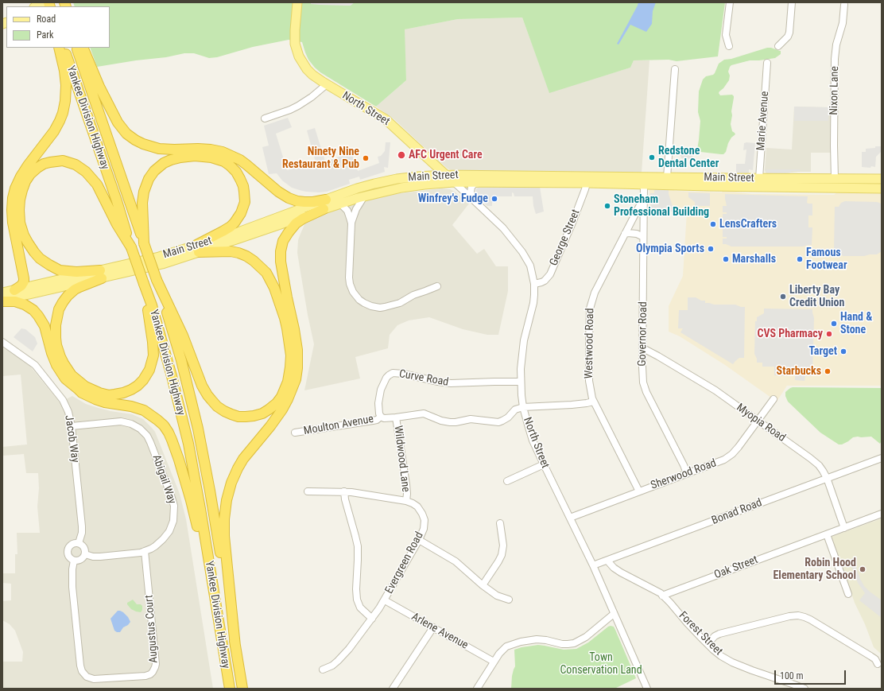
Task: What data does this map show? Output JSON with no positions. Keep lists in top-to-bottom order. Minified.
{"streets":{"highway":["Yankee Division Highway"],"main road":["North Street","Main Street"],"street":["Nixon Lane","Marie Avenue","George Street","Governor Road","Westwood Road","Curve Road","Myopia Road","Moulton Avenue","Jacob Way","Wildwood Lane","Sherwood Road","Abigail Way","Bonad Road","Evergreen Road","Oak Street","Augustus Court","Arlene Avenue","Forest Street"]},"crossings":[["Nixon Lane","Main Street"],["North Street","Main Street"],["North Street","George Street"],["North Street","Curve Road"],["North Street","Sherwood Road"],["North Street","Bonad Road"],["Marie Avenue","Main Street"],["Main Street","George Street"],["Main Street","Governor Road"],["Governor Road","Westwood Road"],["Governor Road","Myopia Road"],["Governor Road","Sherwood Road"],["Westwood Road","Sherwood Road"],["Curve Road","Moulton Avenue"],["Myopia Road","Sherwood Road"],["Myopia Road","Bonad Road"],["Myopia Road","Oak Street"],["Jacob Way","Abigail Way"],["Jacob Way","Augustus Court"],["Wildwood Lane","Evergreen Road"],["Abigail Way","Augustus Court"],["Bonad Road","Forest Street"],["Evergreen Road","Arlene Avenue"],["Oak Street","Forest Street"]],"parks":["Town Conservation Land"],"places":["AFC Urgent Care","Redstone Dental Center","Ninety Nine Restaurant & Pub","Winfrey's Fudge","Stoneham Professional Building","LensCrafters","Olympia Sports","Marshalls","Famous Footwear","Liberty Bay Credit Union","Hand & Stone","CVS Pharmacy","Target","Starbucks","Robin Hood Elementary School"],"legend":["Road","Park"],"scale_bar":"100 m"}
